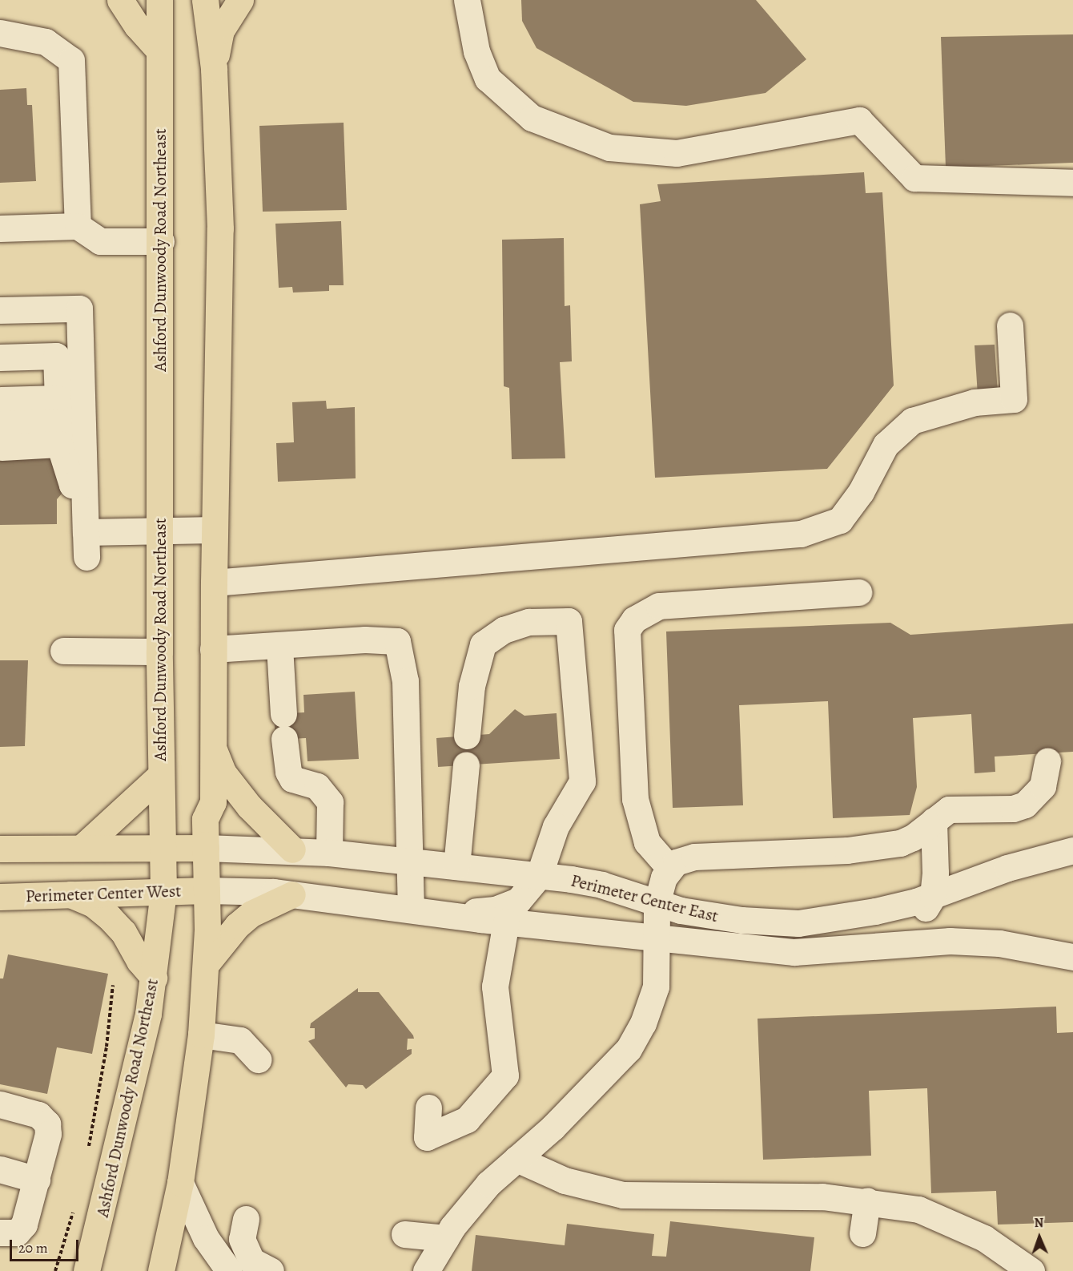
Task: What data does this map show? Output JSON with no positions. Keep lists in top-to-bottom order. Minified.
{"streets":{"main road":["Ashford Dunwoody Road Northeast","Perimeter Center West"],"street":["Perimeter Center East"]},"crossings":[["Ashford Dunwoody Road Northeast","Perimeter Center West"],["Perimeter Center West","Perimeter Center East"]],"scale_bar":"20 m","north":"top"}
